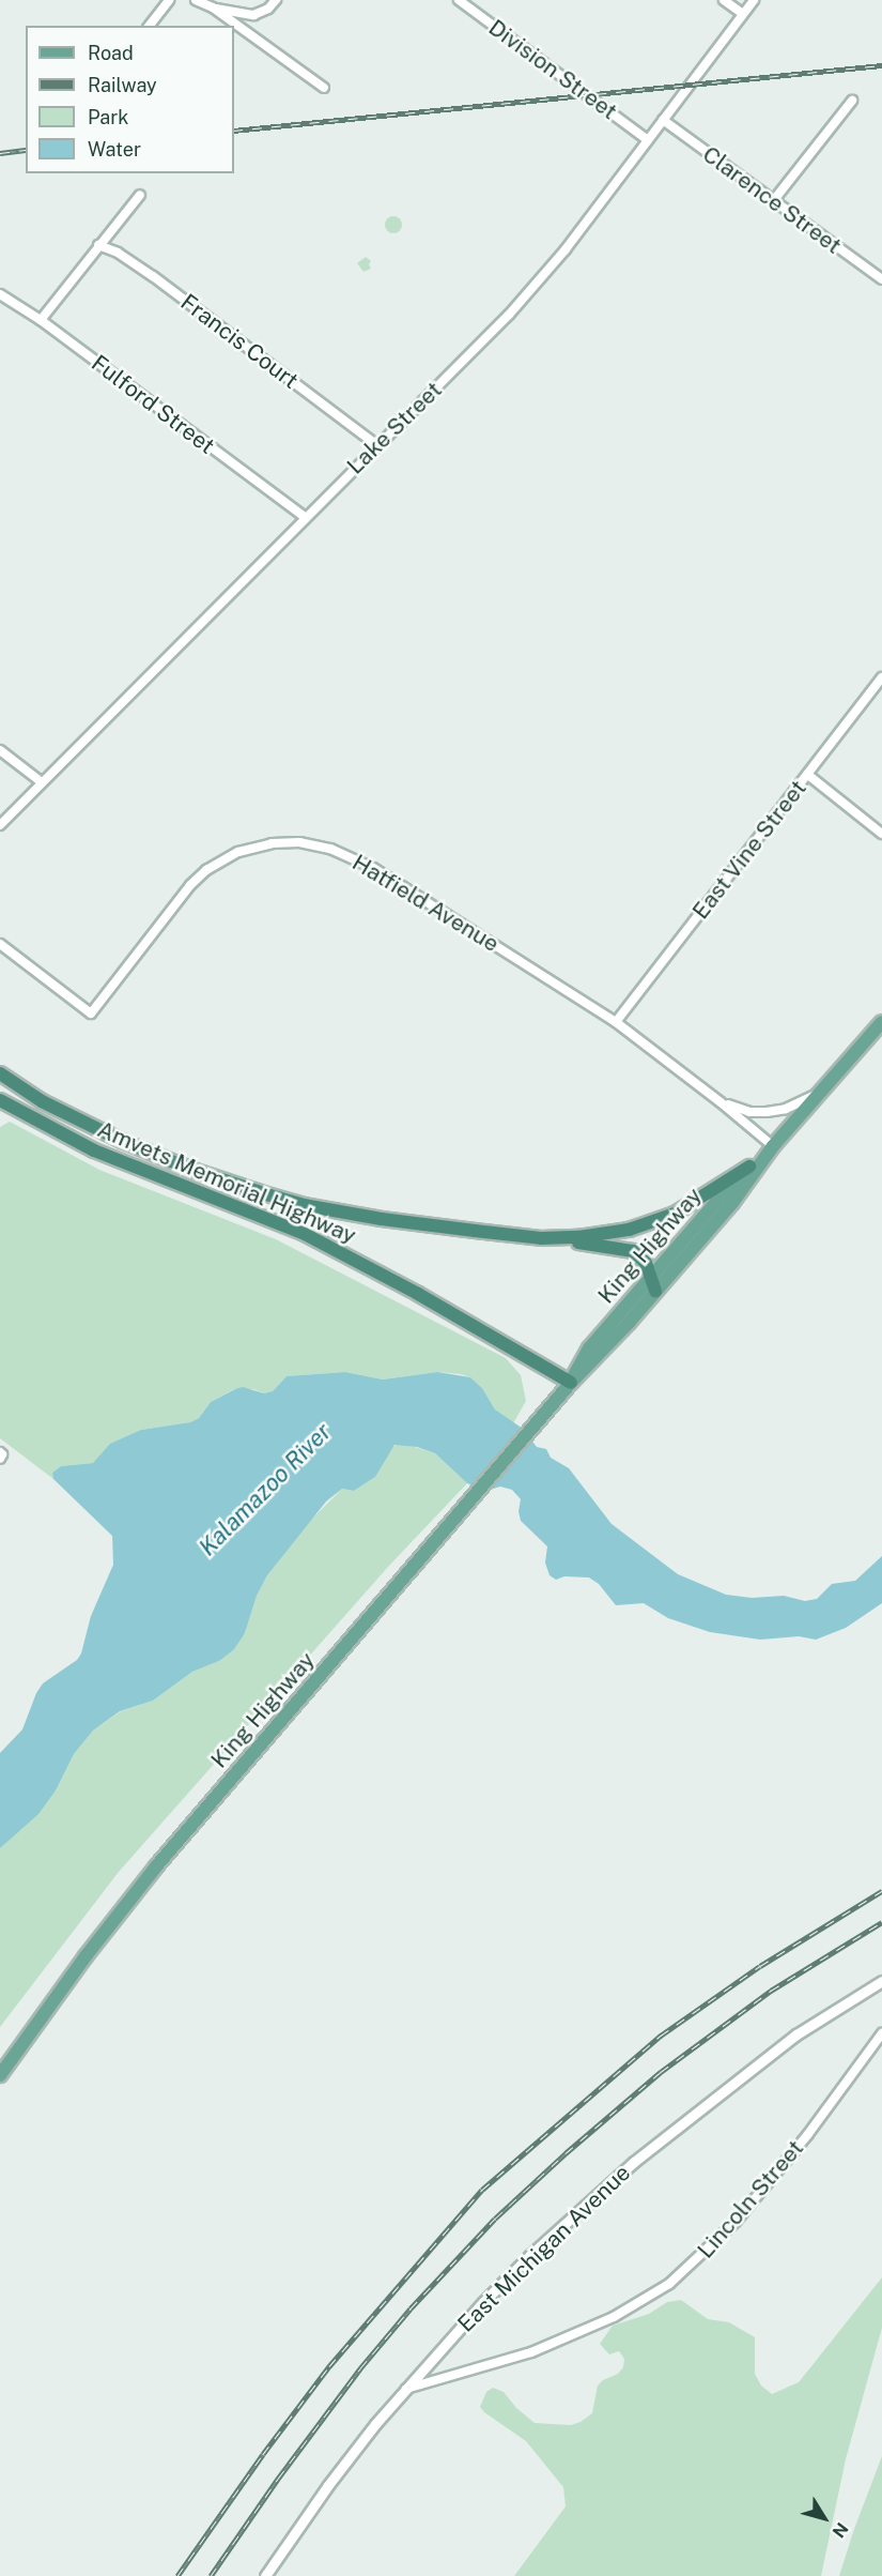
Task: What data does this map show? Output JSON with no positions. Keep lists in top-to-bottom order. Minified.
{"streets":{"highway":["Amvets Memorial Highway"],"main road":["King Highway"],"street":["Division Street","Clarence Street","Francis Court","Fulford Street","Lake Street","East Vine Street","Hatfield Avenue","Lincoln Street","East Michigan Avenue"]},"crossings":[["Division Street","Lake Street"],["Clarence Street","Lake Street"],["Francis Court","Lake Street"],["Fulford Street","Lake Street"],["East Vine Street","Hatfield Avenue"],["Hatfield Avenue","King Highway"],["Amvets Memorial Highway","King Highway"],["Lincoln Street","East Michigan Avenue"]],"water":["Kalamazoo River"],"legend":["Road","Railway","Park","Water"],"north":"bottom right"}
